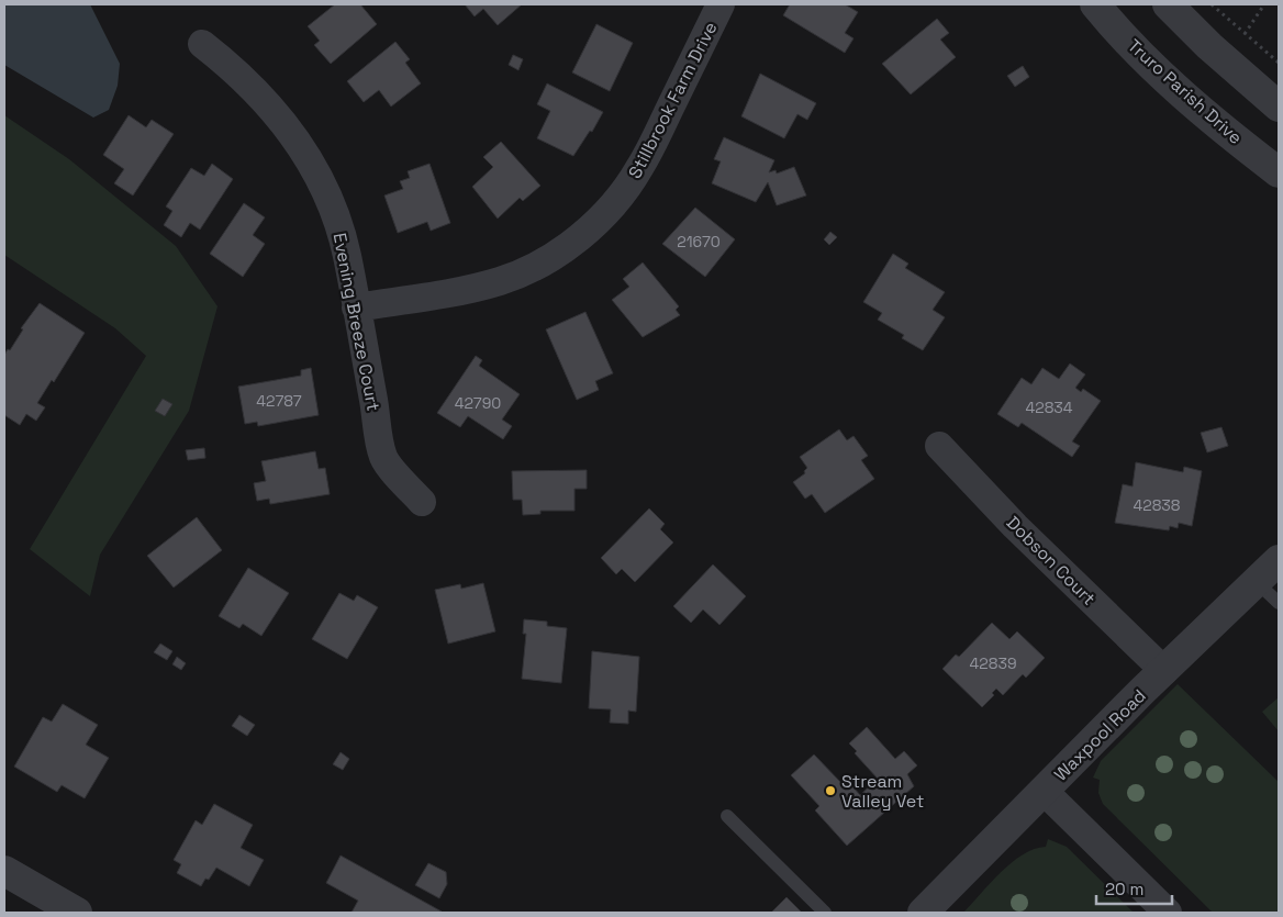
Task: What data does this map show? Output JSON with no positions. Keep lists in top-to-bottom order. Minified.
{"streets":{"street":["Truro Parish Drive","Stillbrook Farm Drive","Evening Breeze Court","Dobson Court","Waxpool Road"]},"crossings":[["Stillbrook Farm Drive","Evening Breeze Court"],["Dobson Court","Waxpool Road"]],"places":["Stream Valley Vet"],"house_numbers":["21670","42787","42790","42834","42838","42839"],"scale_bar":"20 m"}
